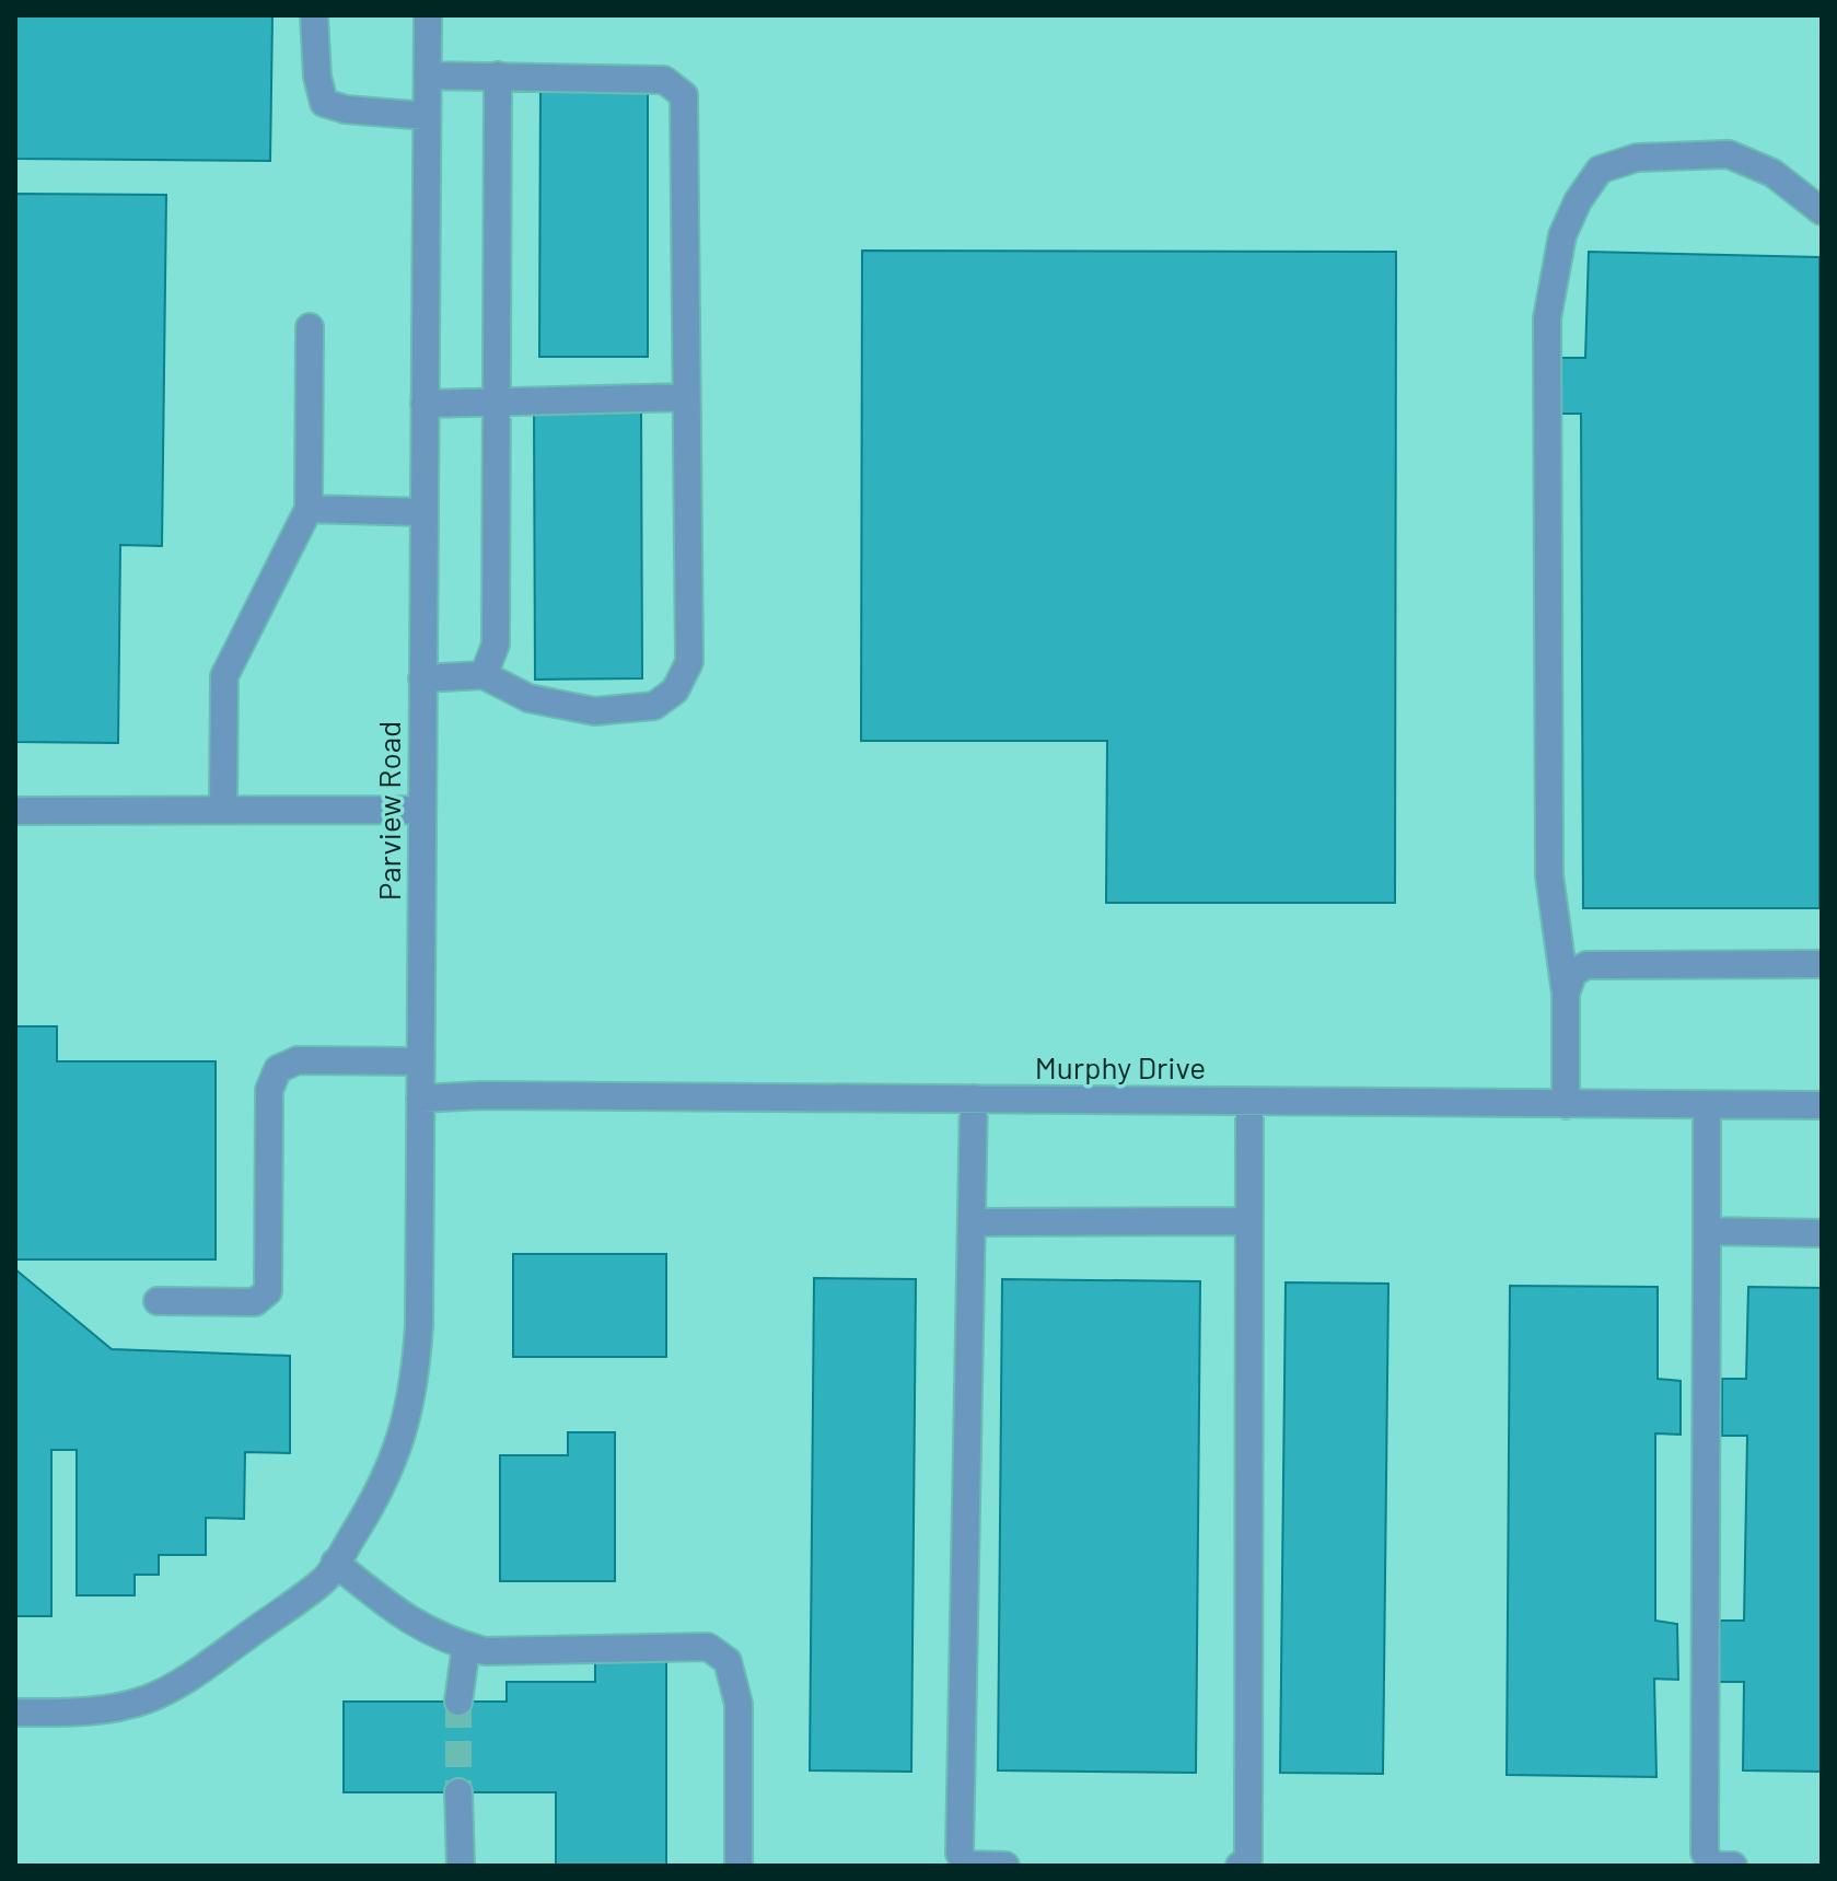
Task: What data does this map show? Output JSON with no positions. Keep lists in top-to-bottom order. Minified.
{"streets":{"street":["Parview Road","Murphy Drive"]},"crossings":[["Parview Road","Murphy Drive"]]}
